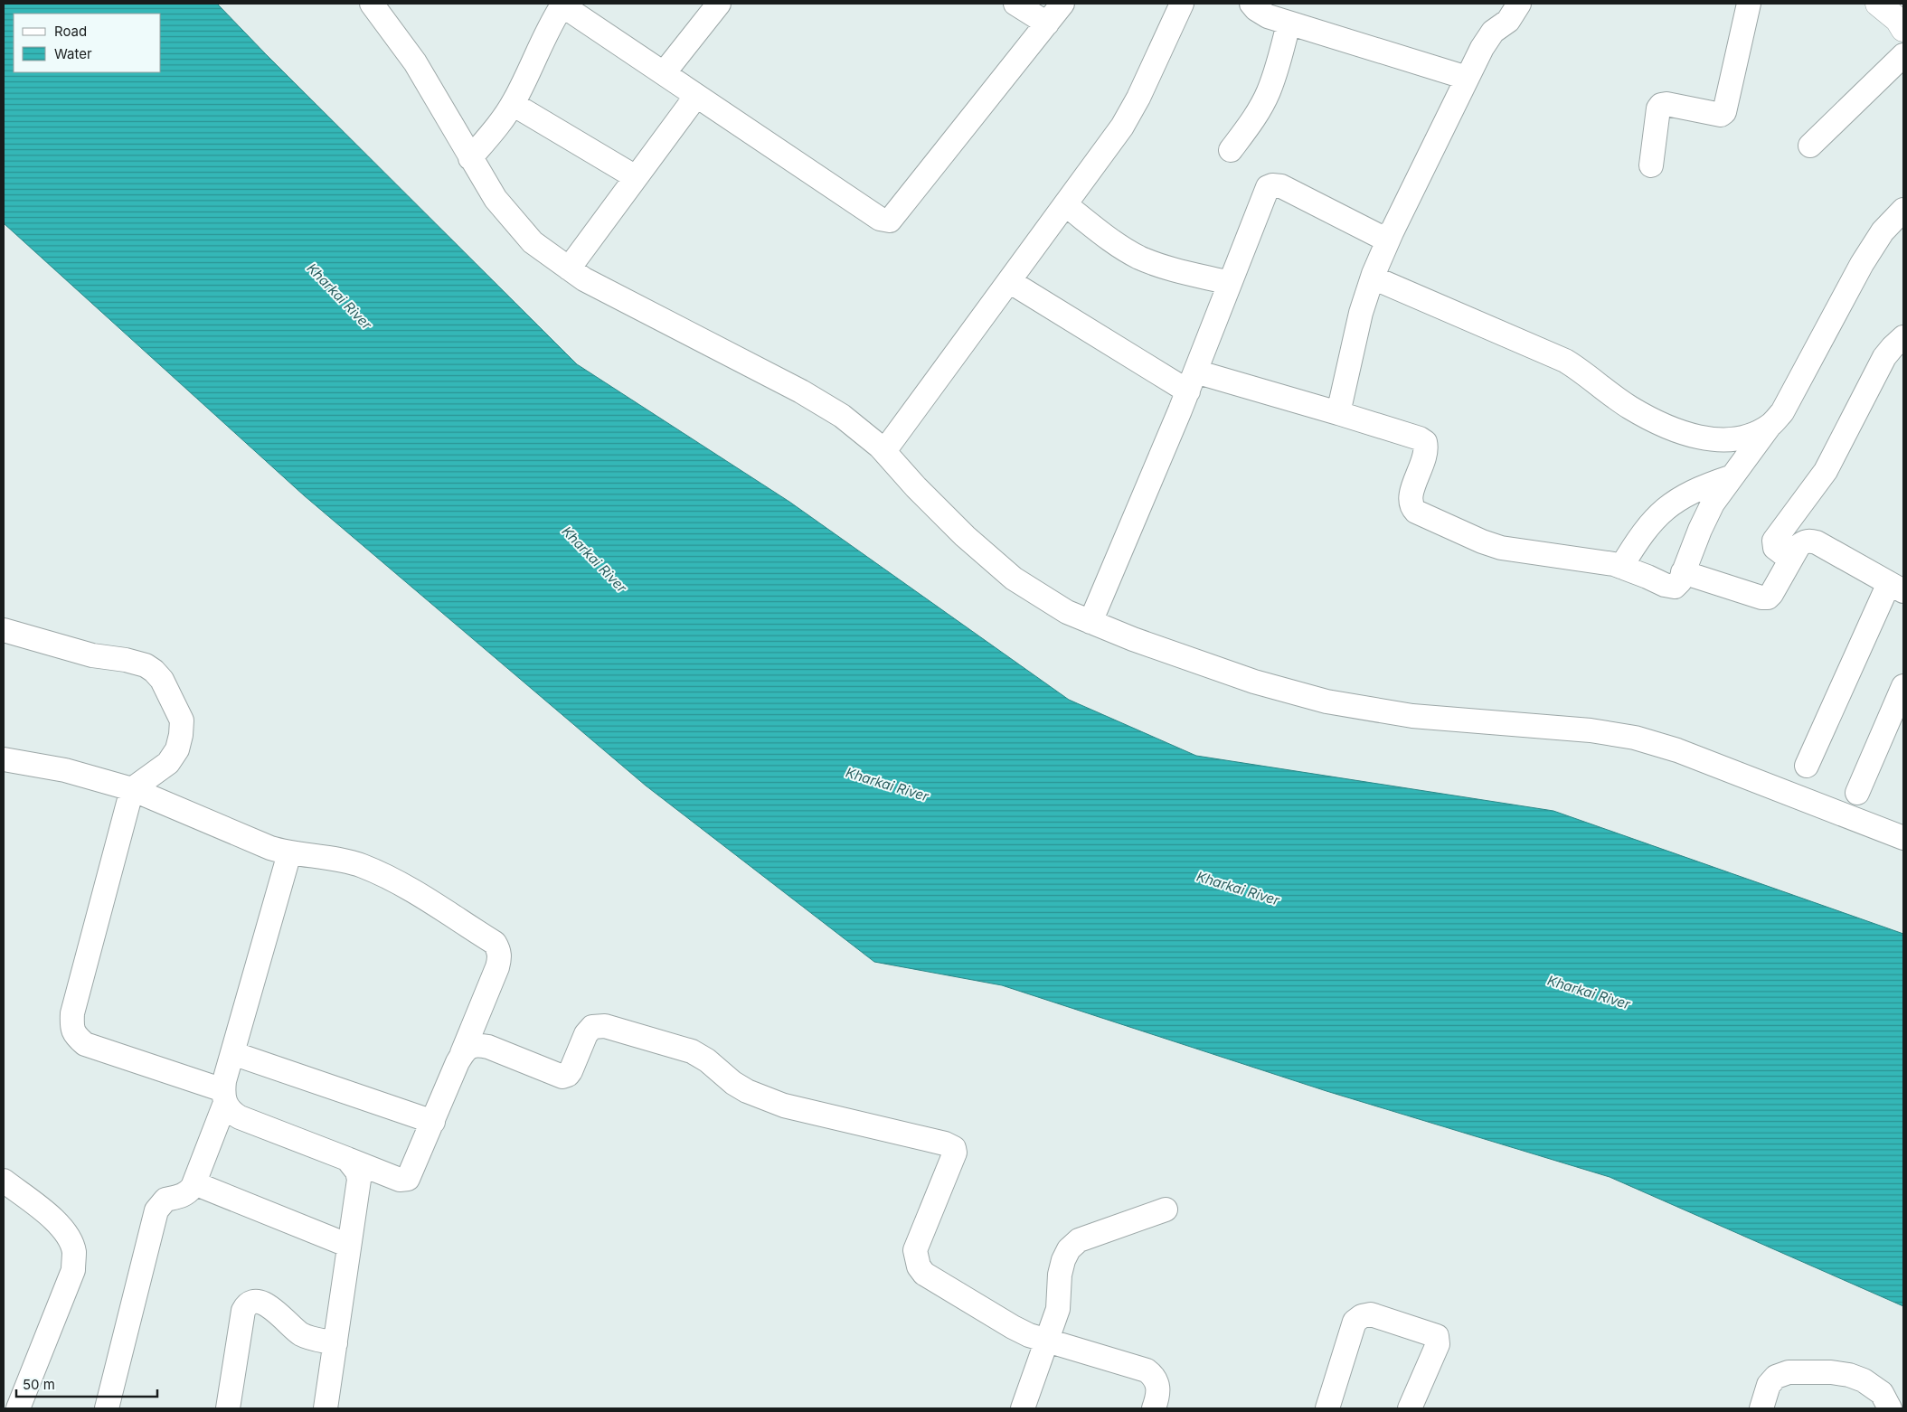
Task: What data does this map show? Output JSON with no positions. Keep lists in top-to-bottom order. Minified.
{"water":["Kharkai River"],"legend":["Road","Water"],"scale_bar":"50 m"}
